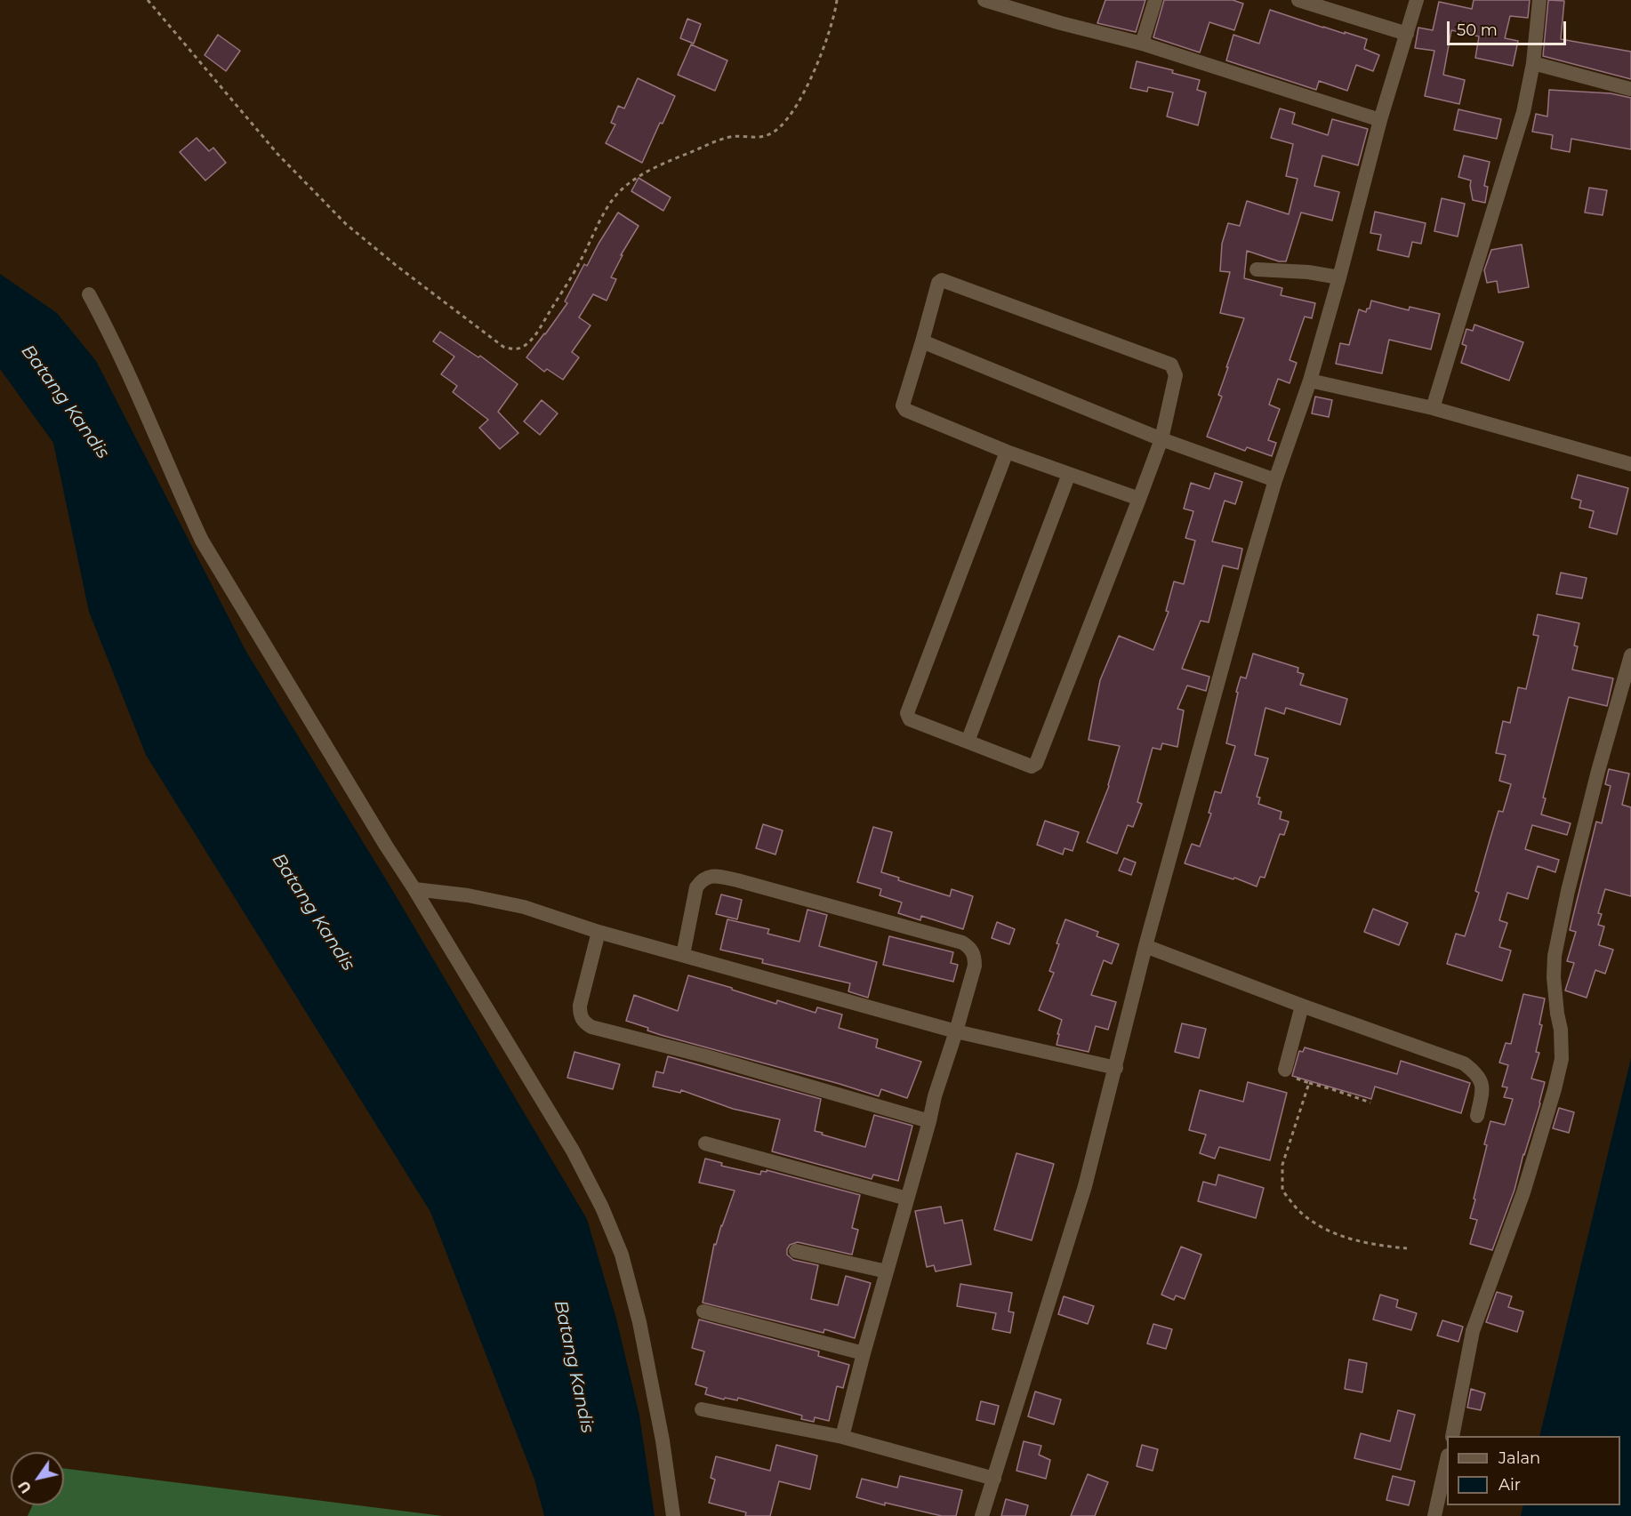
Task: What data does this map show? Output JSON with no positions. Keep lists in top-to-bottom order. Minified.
{"water":["Batang Kandis"],"legend":["Jalan","Air"],"scale_bar":"50 m","north":"bottom left"}
